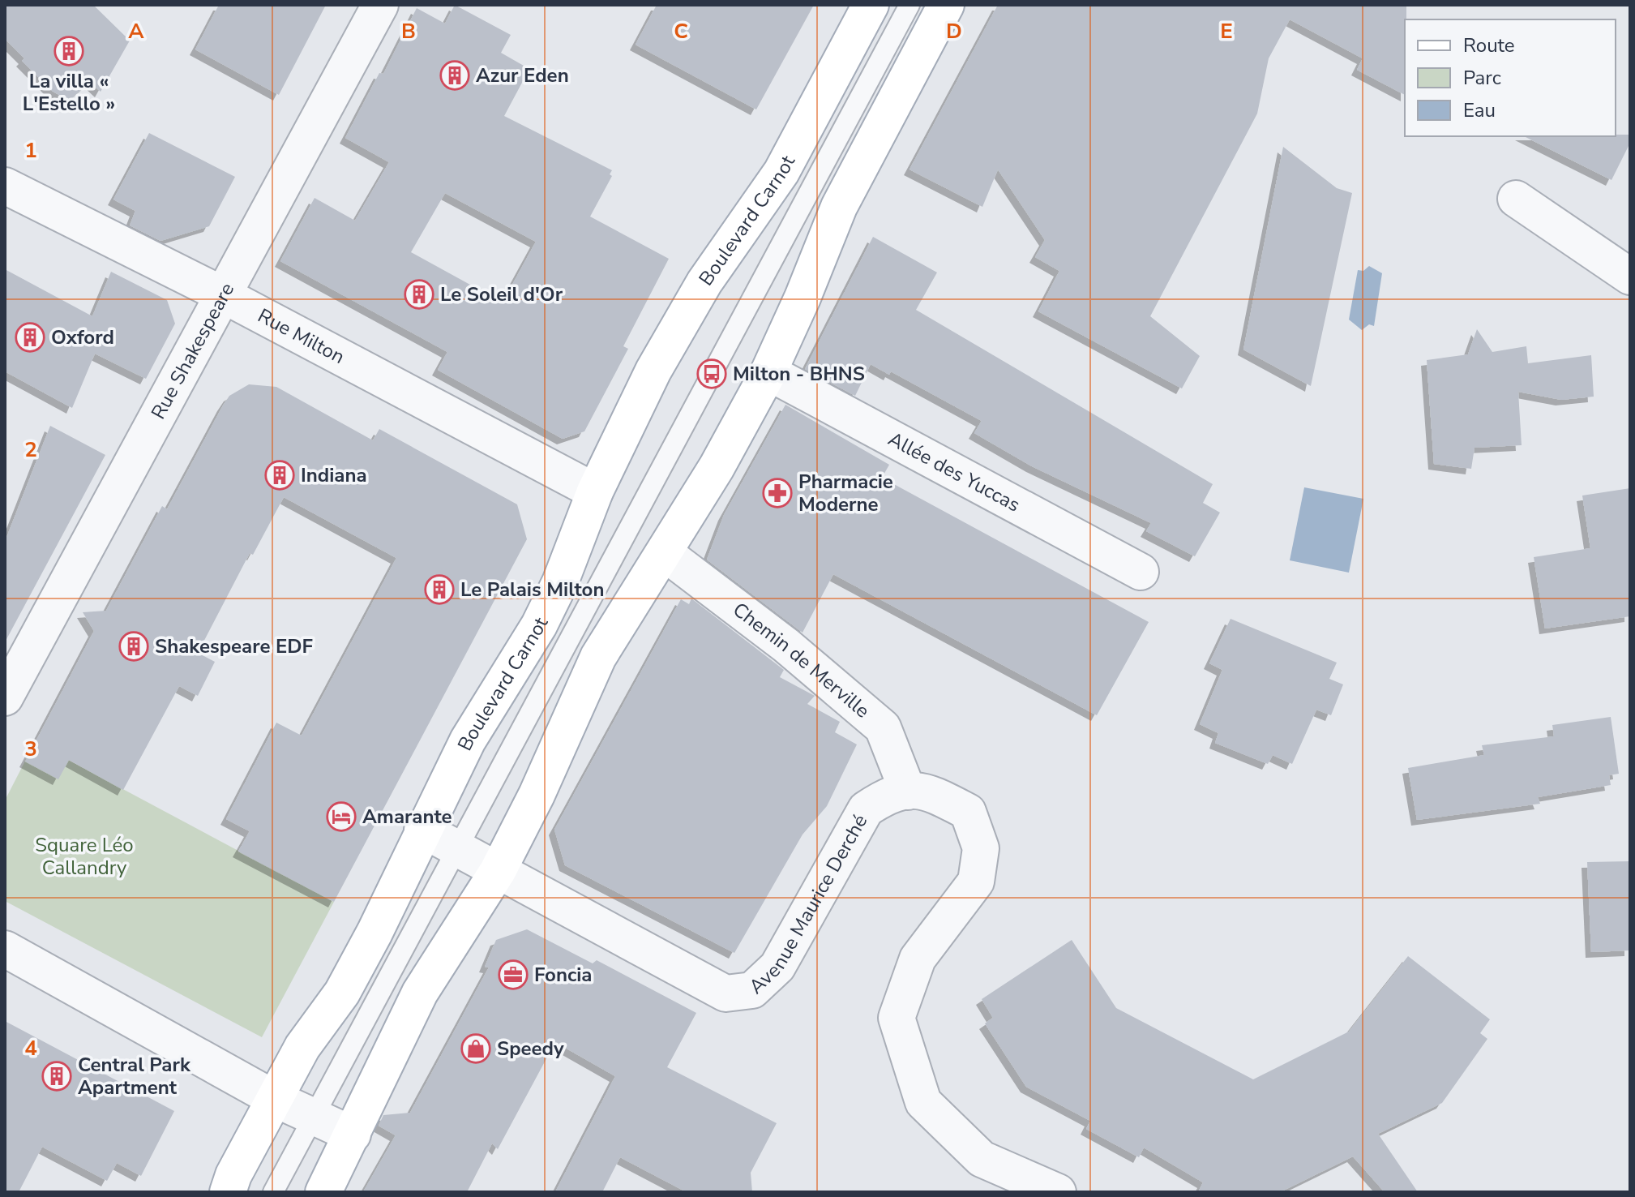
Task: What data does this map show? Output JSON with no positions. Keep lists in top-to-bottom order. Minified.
{"streets":{"main road":["Boulevard Carnot"],"street":["Rue Milton","Rue Shakespeare","Allée des Yuccas","Chemin de Merville","Avenue Maurice Derché"]},"crossings":[["Boulevard Carnot","Rue Milton"],["Boulevard Carnot","Avenue Maurice Derché"],["Rue Milton","Rue Shakespeare"],["Chemin de Merville","Avenue Maurice Derché"]],"parks":["Square Léo Callandry"],"places":{"building":["La villa « L'Estello »","Azur Eden","Le Soleil d'Or","Oxford","Indiana","Le Palais Milton","Shakespeare EDF","Central Park Apartment"],"bus stop":["Milton - BHNS"],"pharmacy":["Pharmacie Moderne"],"hotel":["Amarante"],"office":["Foncia"],"shop":["Speedy"]},"legend":["Route","Parc","Eau"],"grid":{"columns":["A","B","C","D","E"],"rows":["1","2","3","4"]}}
